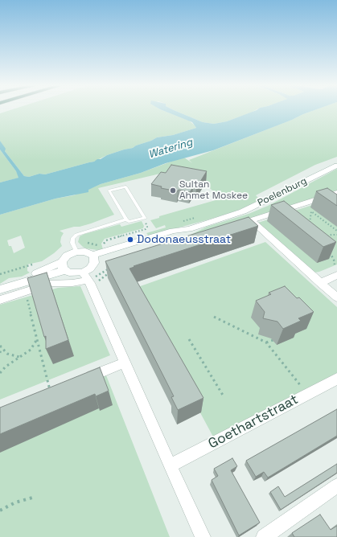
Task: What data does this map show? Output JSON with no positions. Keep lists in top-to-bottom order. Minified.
{"streets":{"street":["Poelenburg","Goethartstraat"]},"water":["Watering"],"places":["Sultan Ahmet Moskee","Dodonaeusstraat"]}
